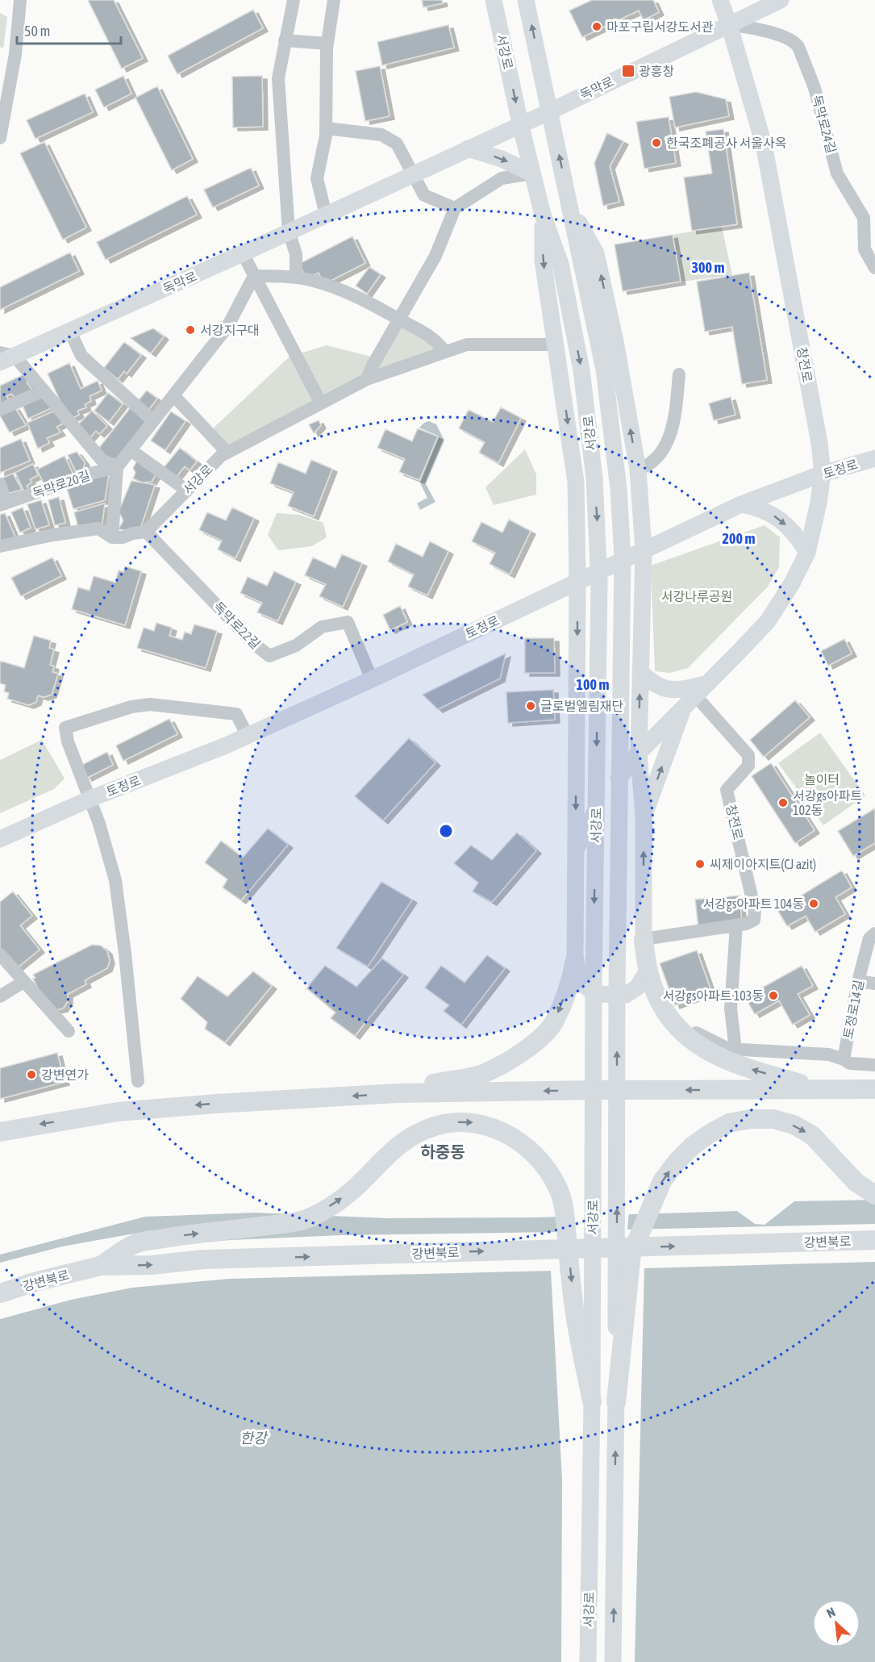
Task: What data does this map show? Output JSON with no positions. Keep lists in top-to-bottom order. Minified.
{"streets":{"highway":["강변북로"],"main road":["서강로","독막로","창전로","토정로"],"street":["독막로24길","독막로20길","독막로22길","토정로14길"]},"crossings":[["서강로","독막로"],["서강로","독막로22길"],["독막로","독막로24길"],["독막로","창전로"],["독막로","독막로20길"],["독막로24길","창전로"],["창전로","토정로"],["토정로","독막로22길"]],"districts":["하중동"],"water":["한강"],"parks":["서강나루공원","놀이터"],"places":{"other":["마포구립서강도서관","한국조폐공사 서울사옥","서강지구대","글로벌엘림재단","서강gs아파트 102동","씨제이아지트(CJ azit)","서강gs아파트 104동","서강gs아파트 103동","강변연가"],"transit":["광흥창"]},"scale_bar":"50 m","north":"top left","rings":["300 m","200 m","100 m"]}
